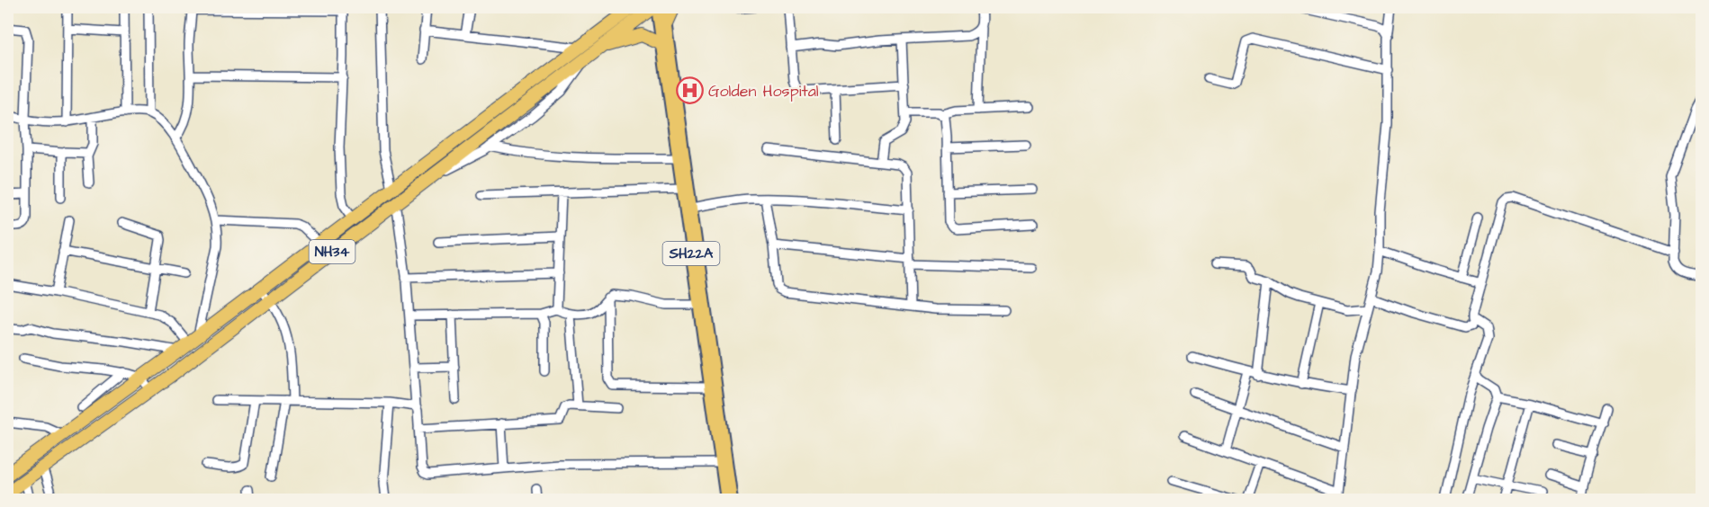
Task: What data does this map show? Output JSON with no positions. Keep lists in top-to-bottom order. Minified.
{"streets":{"highway":["NH34"],"main road":["SH22A"]},"crossings":[["NH34","SH22A"]],"places":{"hospital":["Golden Hospital"]}}
